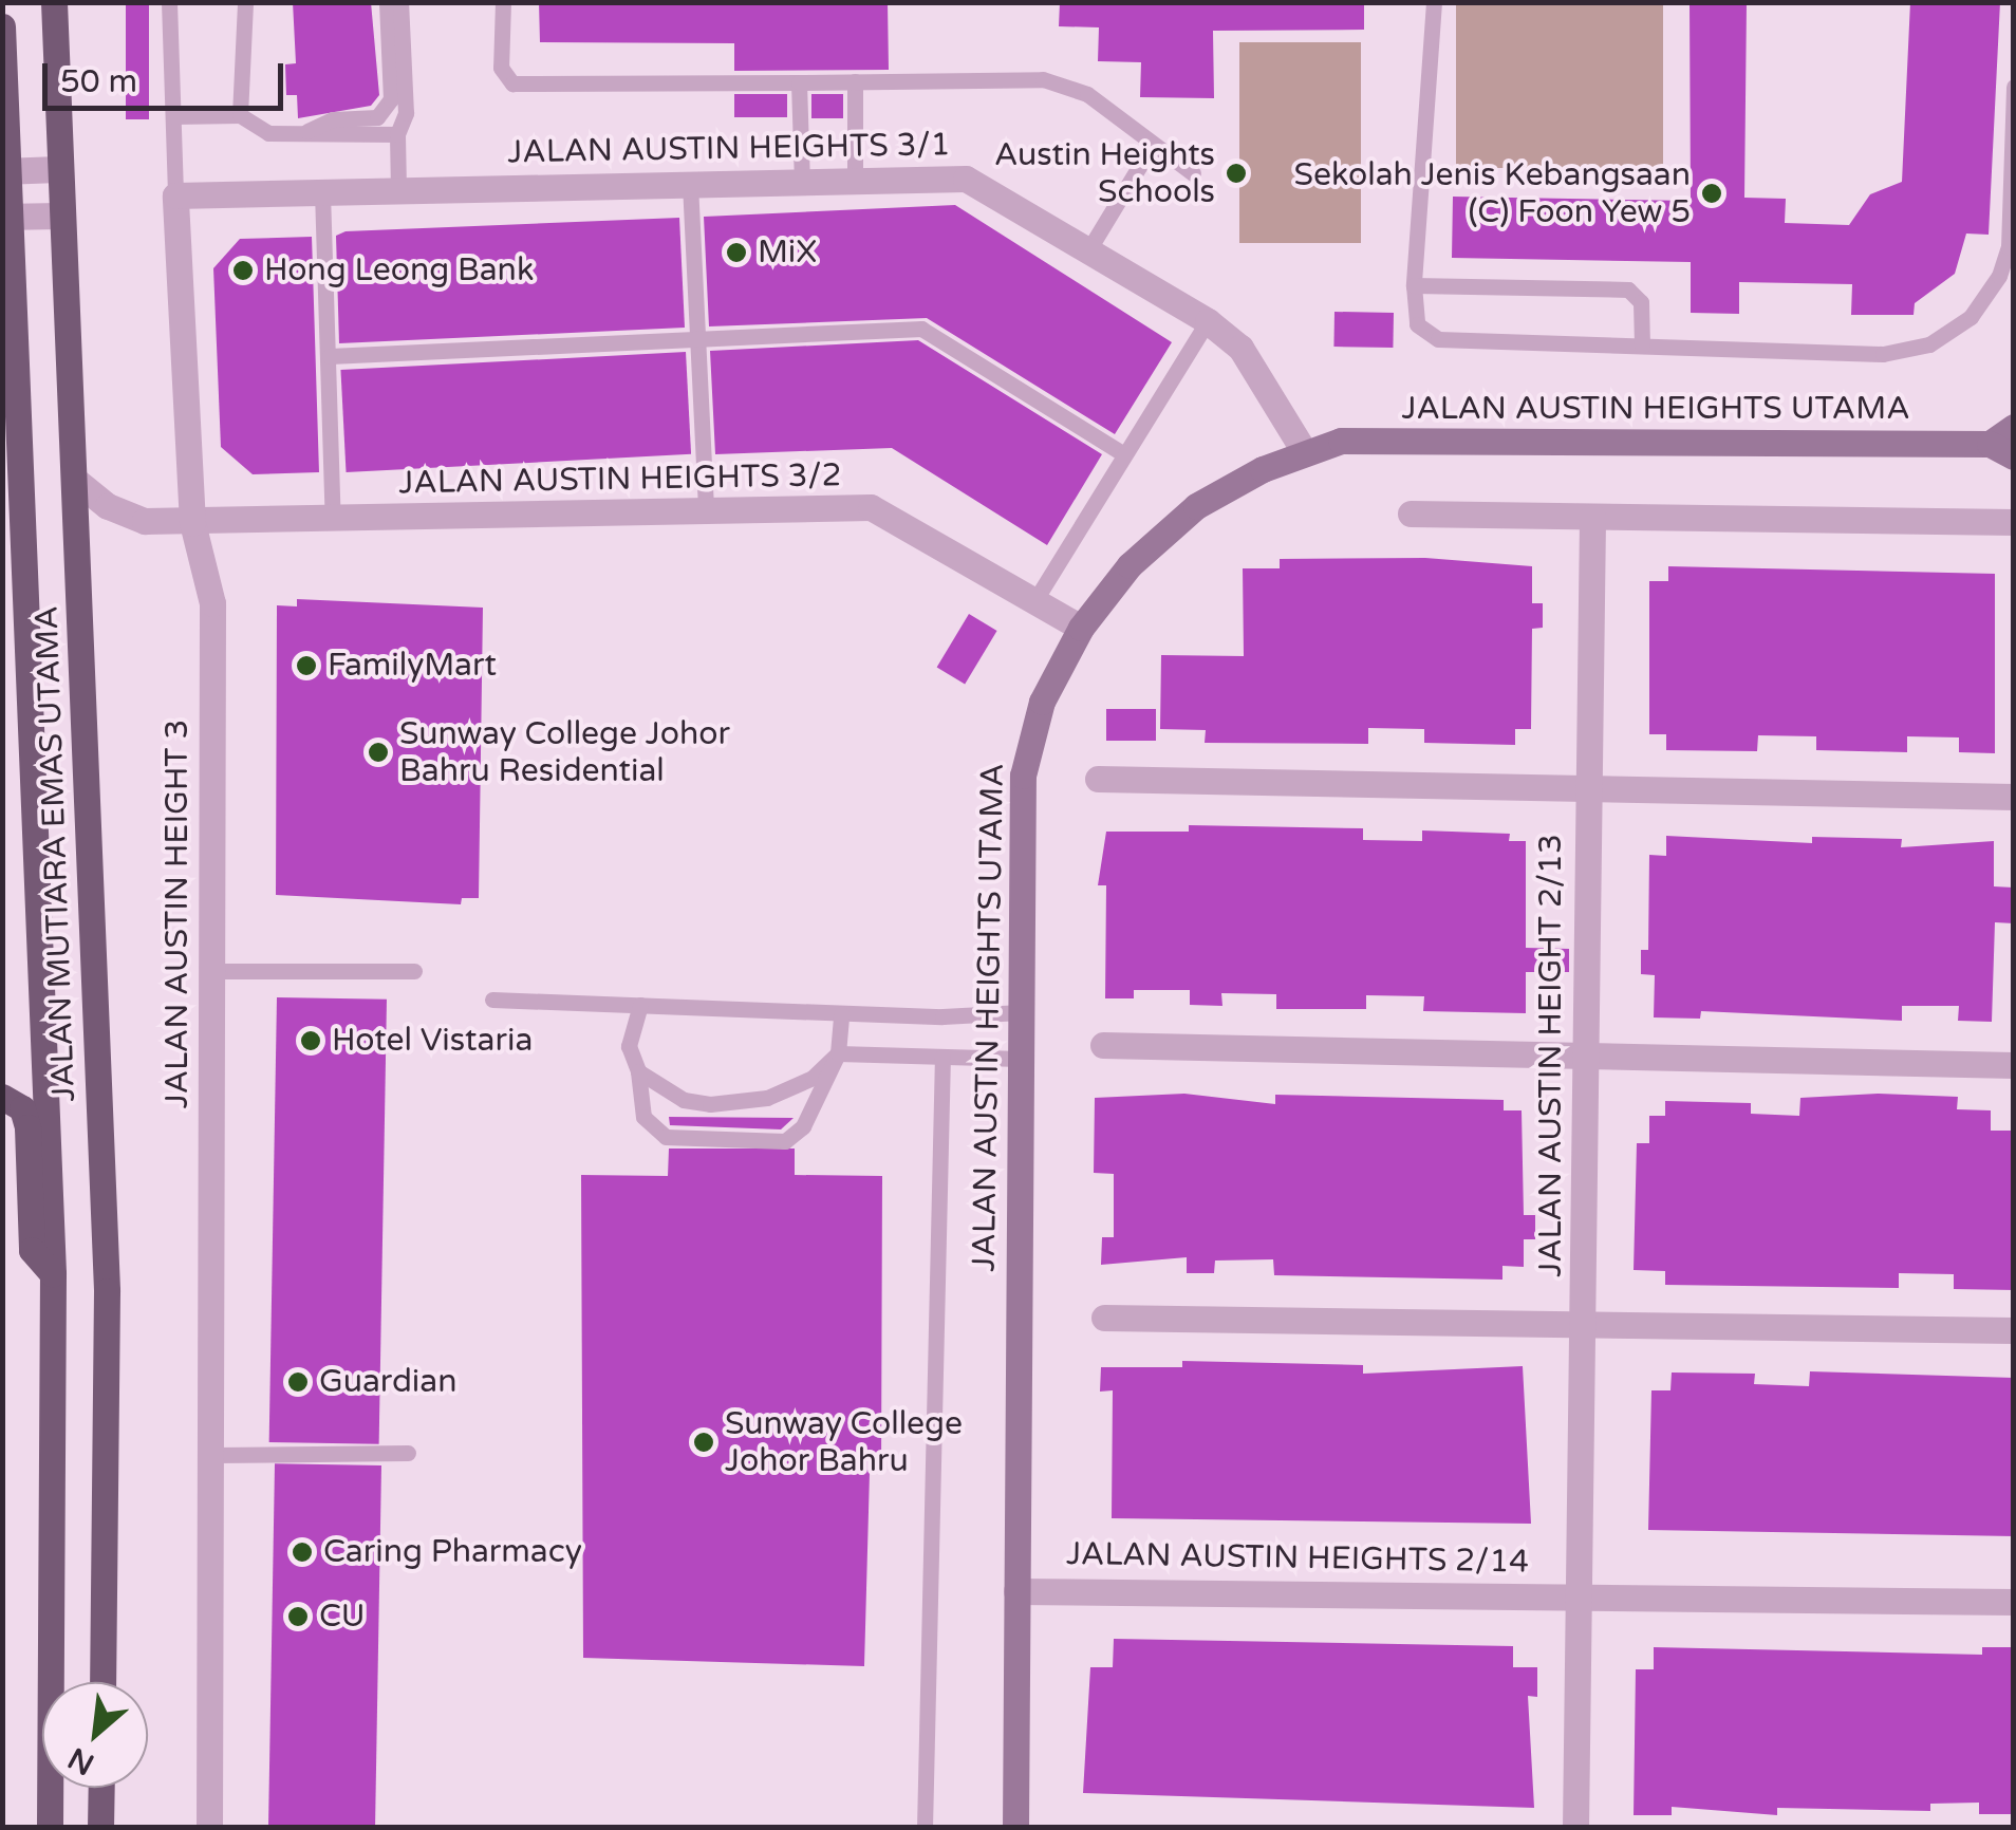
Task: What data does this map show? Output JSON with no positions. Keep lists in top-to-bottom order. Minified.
{"streets":{"main road":["JALAN MUTIARA EMAS UTAMA"],"street":["JALAN AUSTIN HEIGHTS 3/1","JALAN AUSTIN HEIGHTS UTAMA","JALAN AUSTIN HEIGHTS 3/2","JALAN AUSTIN HEIGHT 3","JALAN AUSTIN HEIGHT 2/13","JALAN AUSTIN HEIGHTS 2/14"]},"crossings":[["JALAN AUSTIN HEIGHTS 3/1","JALAN AUSTIN HEIGHTS UTAMA"],["JALAN AUSTIN HEIGHTS 3/1","JALAN AUSTIN HEIGHT 3"],["JALAN AUSTIN HEIGHTS UTAMA","JALAN AUSTIN HEIGHTS 3/2"],["JALAN AUSTIN HEIGHTS UTAMA","JALAN AUSTIN HEIGHTS 2/14"],["JALAN AUSTIN HEIGHTS 3/2","JALAN MUTIARA EMAS UTAMA"],["JALAN AUSTIN HEIGHTS 3/2","JALAN AUSTIN HEIGHT 3"],["JALAN AUSTIN HEIGHT 2/13","JALAN AUSTIN HEIGHTS 2/14"]],"places":["Austin Heights Schools","Sekolah Jenis Kebangsaan (C) Foon Yew 5","MiX","Hong Leong Bank","FamilyMart","Sunway College Johor Bahru Residential","Hotel Vistaria","Guardian","Sunway College Johor Bahru","Caring Pharmacy","CU"],"scale_bar":"50 m","north":"bottom left"}
